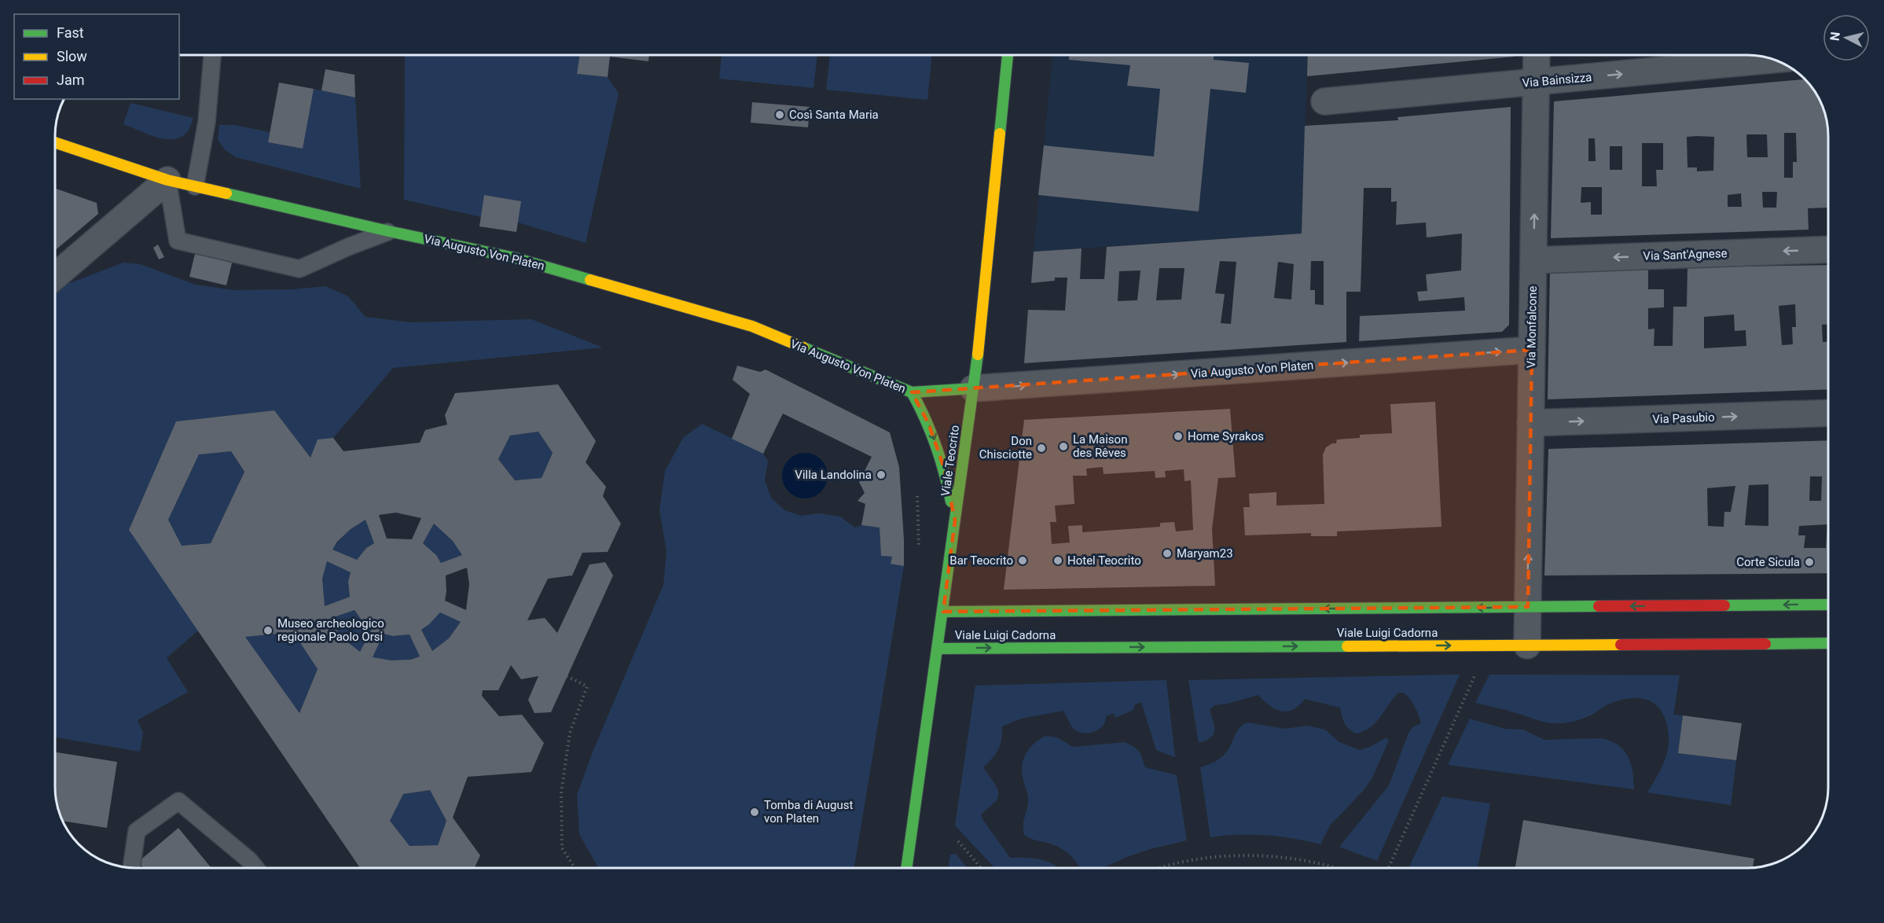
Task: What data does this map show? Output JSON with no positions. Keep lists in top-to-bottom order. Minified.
{"streets":{"main road":["Via Augusto Von Platen","Viale Teocrito","Viale Luigi Cadorna"],"street":["Via Bainsizza","Via Sant'Agnese","Via Monfalcone","Via Pasubio"]},"crossings":[["Via Bainsizza","Via Monfalcone"],["Via Augusto Von Platen","Via Monfalcone"],["Via Augusto Von Platen","Viale Teocrito"],["Via Sant'Agnese","Via Monfalcone"],["Via Monfalcone","Via Pasubio"],["Via Monfalcone","Viale Luigi Cadorna"],["Viale Teocrito","Viale Luigi Cadorna"]],"one_way":["Via Bainsizza","Via Augusto Von Platen","Via Sant'Agnese","Via Monfalcone","Via Pasubio"],"places":["Così Santa Maria","Home Syrakos","La Maison des Rêves","Don Chisciotte","Villa Landolina","Maryam23","Bar Teocrito","Hotel Teocrito","Corte Sicula","Museo archeologico regionale Paolo Orsi","Tomba di August von Platen"],"legend":["Fast","Slow","Jam"],"north":"left"}
